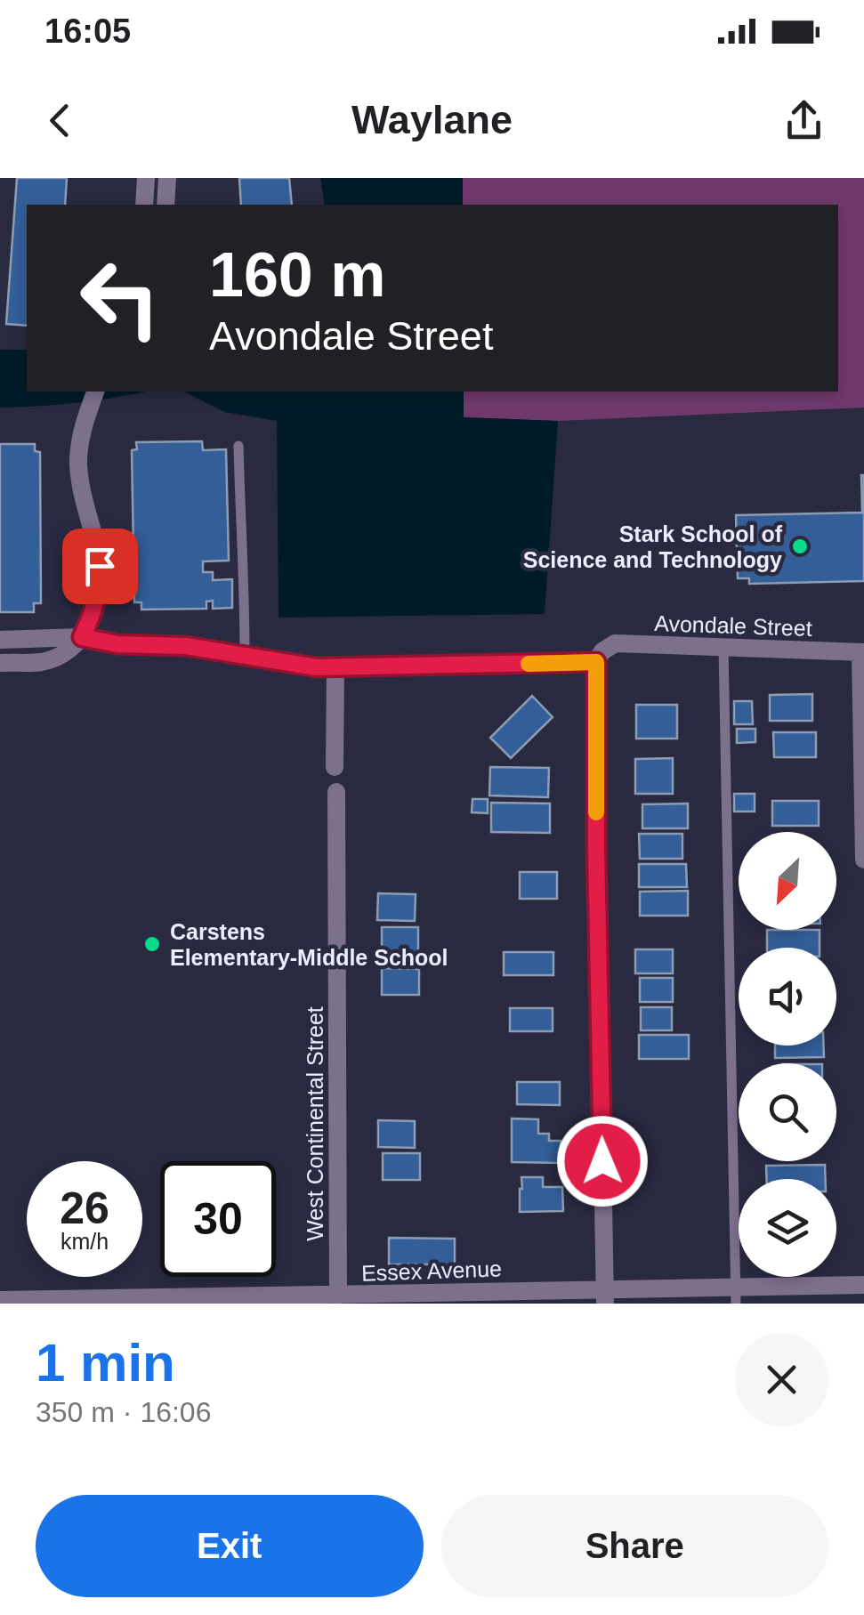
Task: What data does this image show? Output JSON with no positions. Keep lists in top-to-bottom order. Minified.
{"streets":{"street":["Avondale Street","West Continental Street","Essex Avenue"]},"crossings":[["West Continental Street","Essex Avenue"]],"places":["Stark School of Science and Technology","Carstens Elementary-Middle School"],"north":"bottom left","page":{"status":"16:05","header":"Waylane","turn":["160 m","Avondale Street"],"speed":"26 km/h","limit":"30","heading":["1 min","350 m · 16:06"],"buttons":["Exit","Share"]}}
